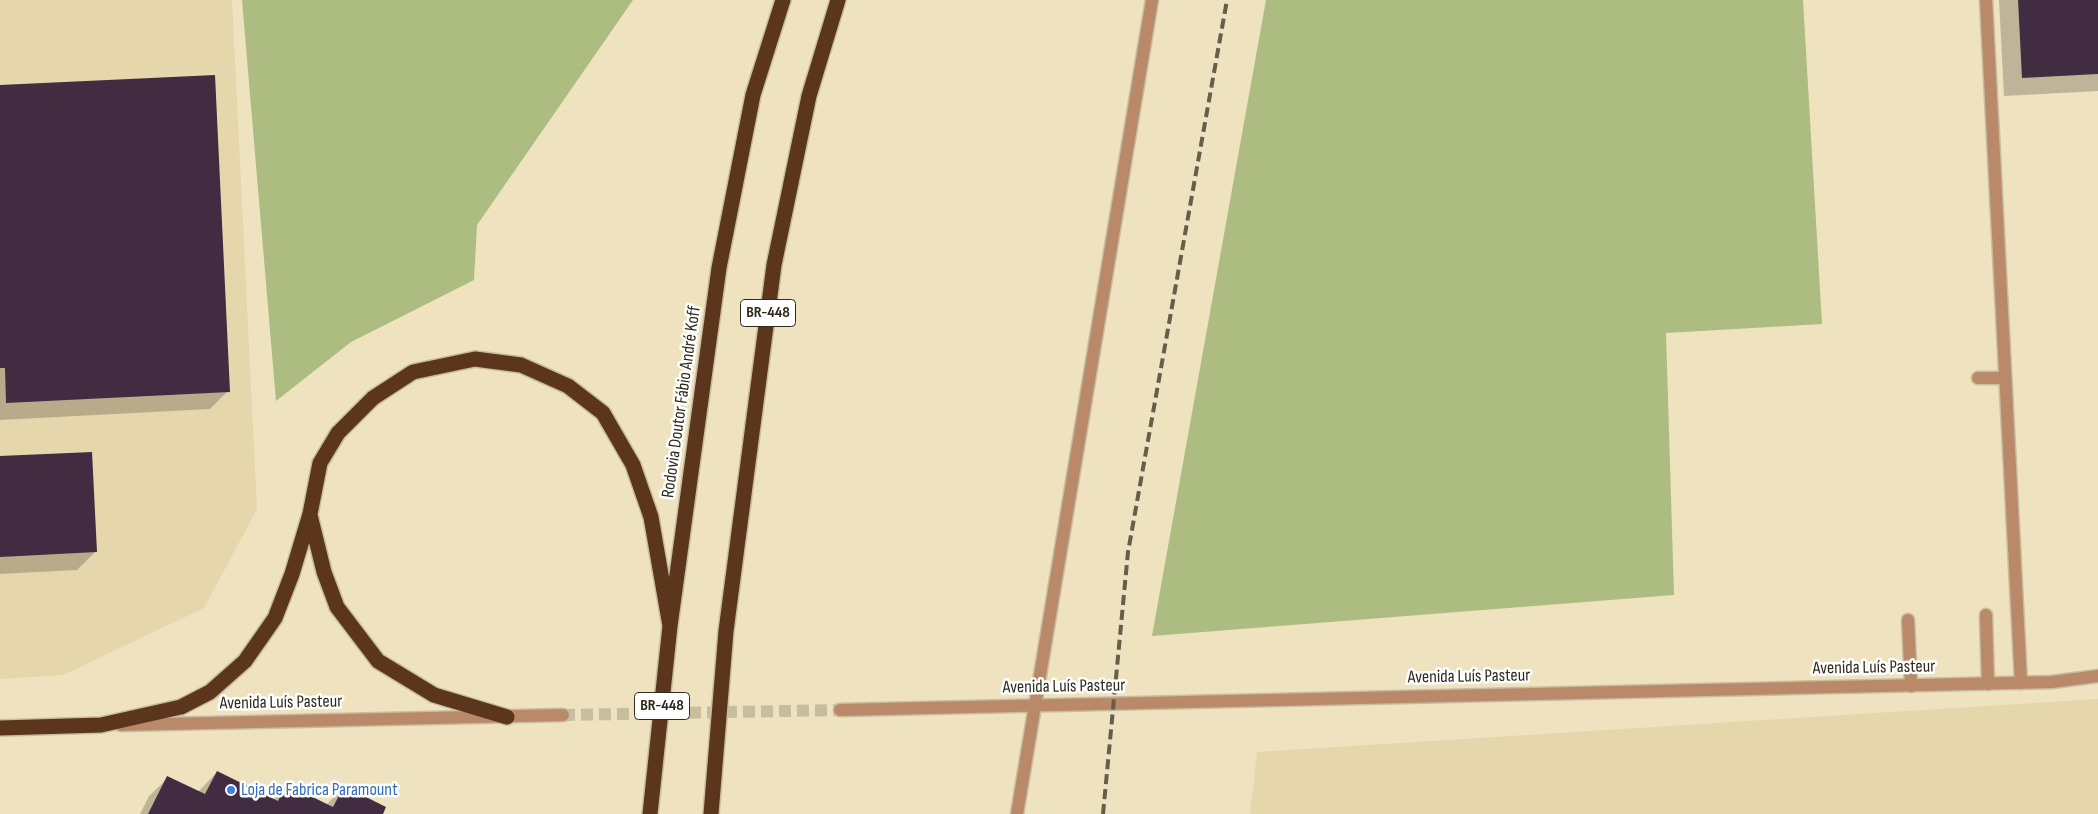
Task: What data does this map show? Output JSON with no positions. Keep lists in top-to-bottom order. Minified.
{"streets":{"highway":["BR-448","Rodovia Doutor Fábio André Koff","Avenida Luís Pasteur"]},"places":["Loja de Fabrica Paramount"]}
